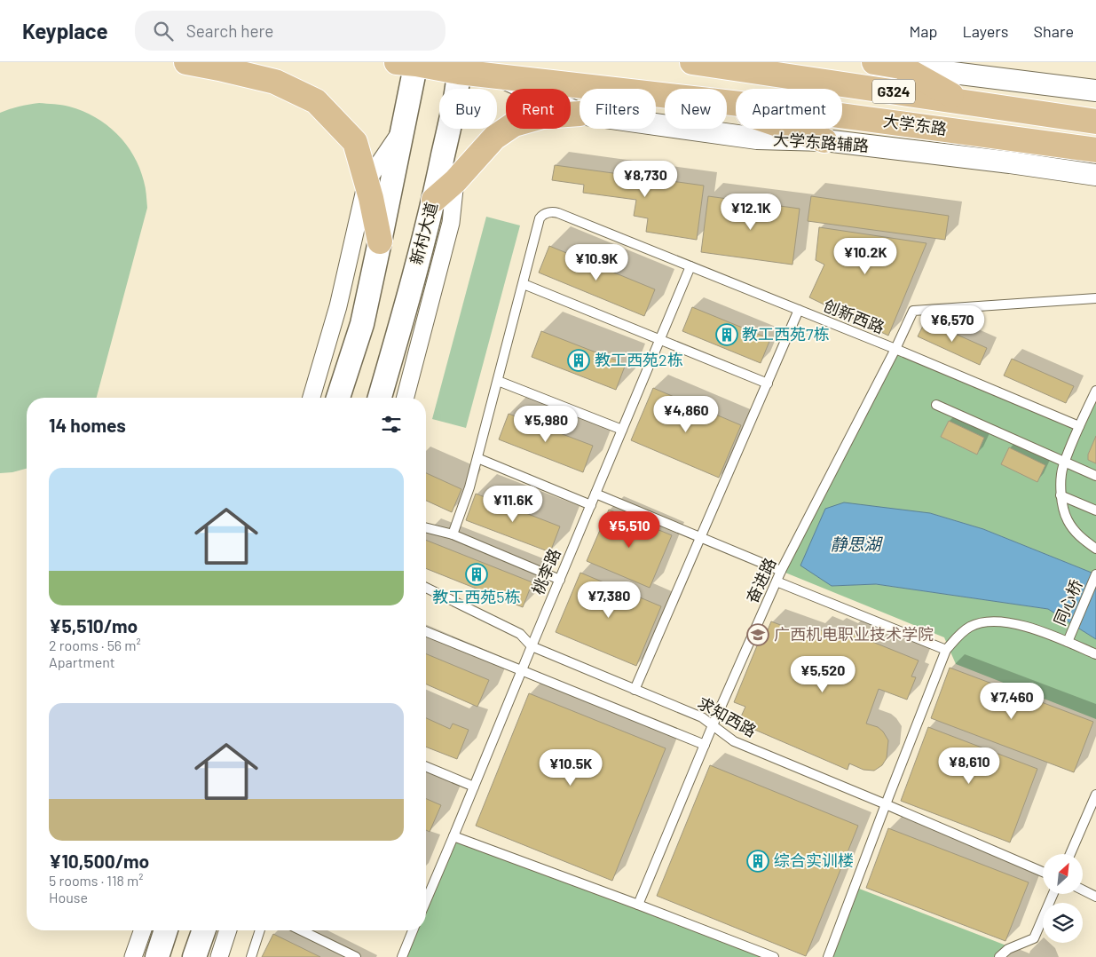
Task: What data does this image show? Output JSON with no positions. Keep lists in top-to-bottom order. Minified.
{"streets":{"main road":["G324","大学东路","新村大道"],"street":["大学东路辅路"],"lane":["创新西路","桃李路","奋进路","同心桥","求知西路"]},"crossings":[["大学东路","大学东路辅路"],["大学东路","新村大道"],["创新西路","桃李路"],["创新西路","奋进路"],["桃李路","求知西路"],["奋进路","求知西路"]],"water":["静思湖"],"places":{"building":["教工西苑7栋","教工西苑2栋","教工西苑5栋","综合实训楼"],"school or university":["广西机电职业技术学院"]},"north":"top right","page":{"header":"Keyplace","search":"Search here","nav":["Map","Layers","Share"],"chip":["Buy","Rent","Filters","New","Apartment"],"price":["¥8,730","¥12.1K","¥10.2K","¥10.9K","¥6,570","¥4,860","¥5,980","¥11.6K","¥5,510","¥7,380","¥5,520","¥7,460","¥8,610","¥10.5K"],"heading":"14 homes","list":[{"name":"¥5,510/mo","note":"2 rooms · 56 m² · Apartment"},{"name":"¥10,500/mo","note":"5 rooms · 118 m² · House"}]}}
